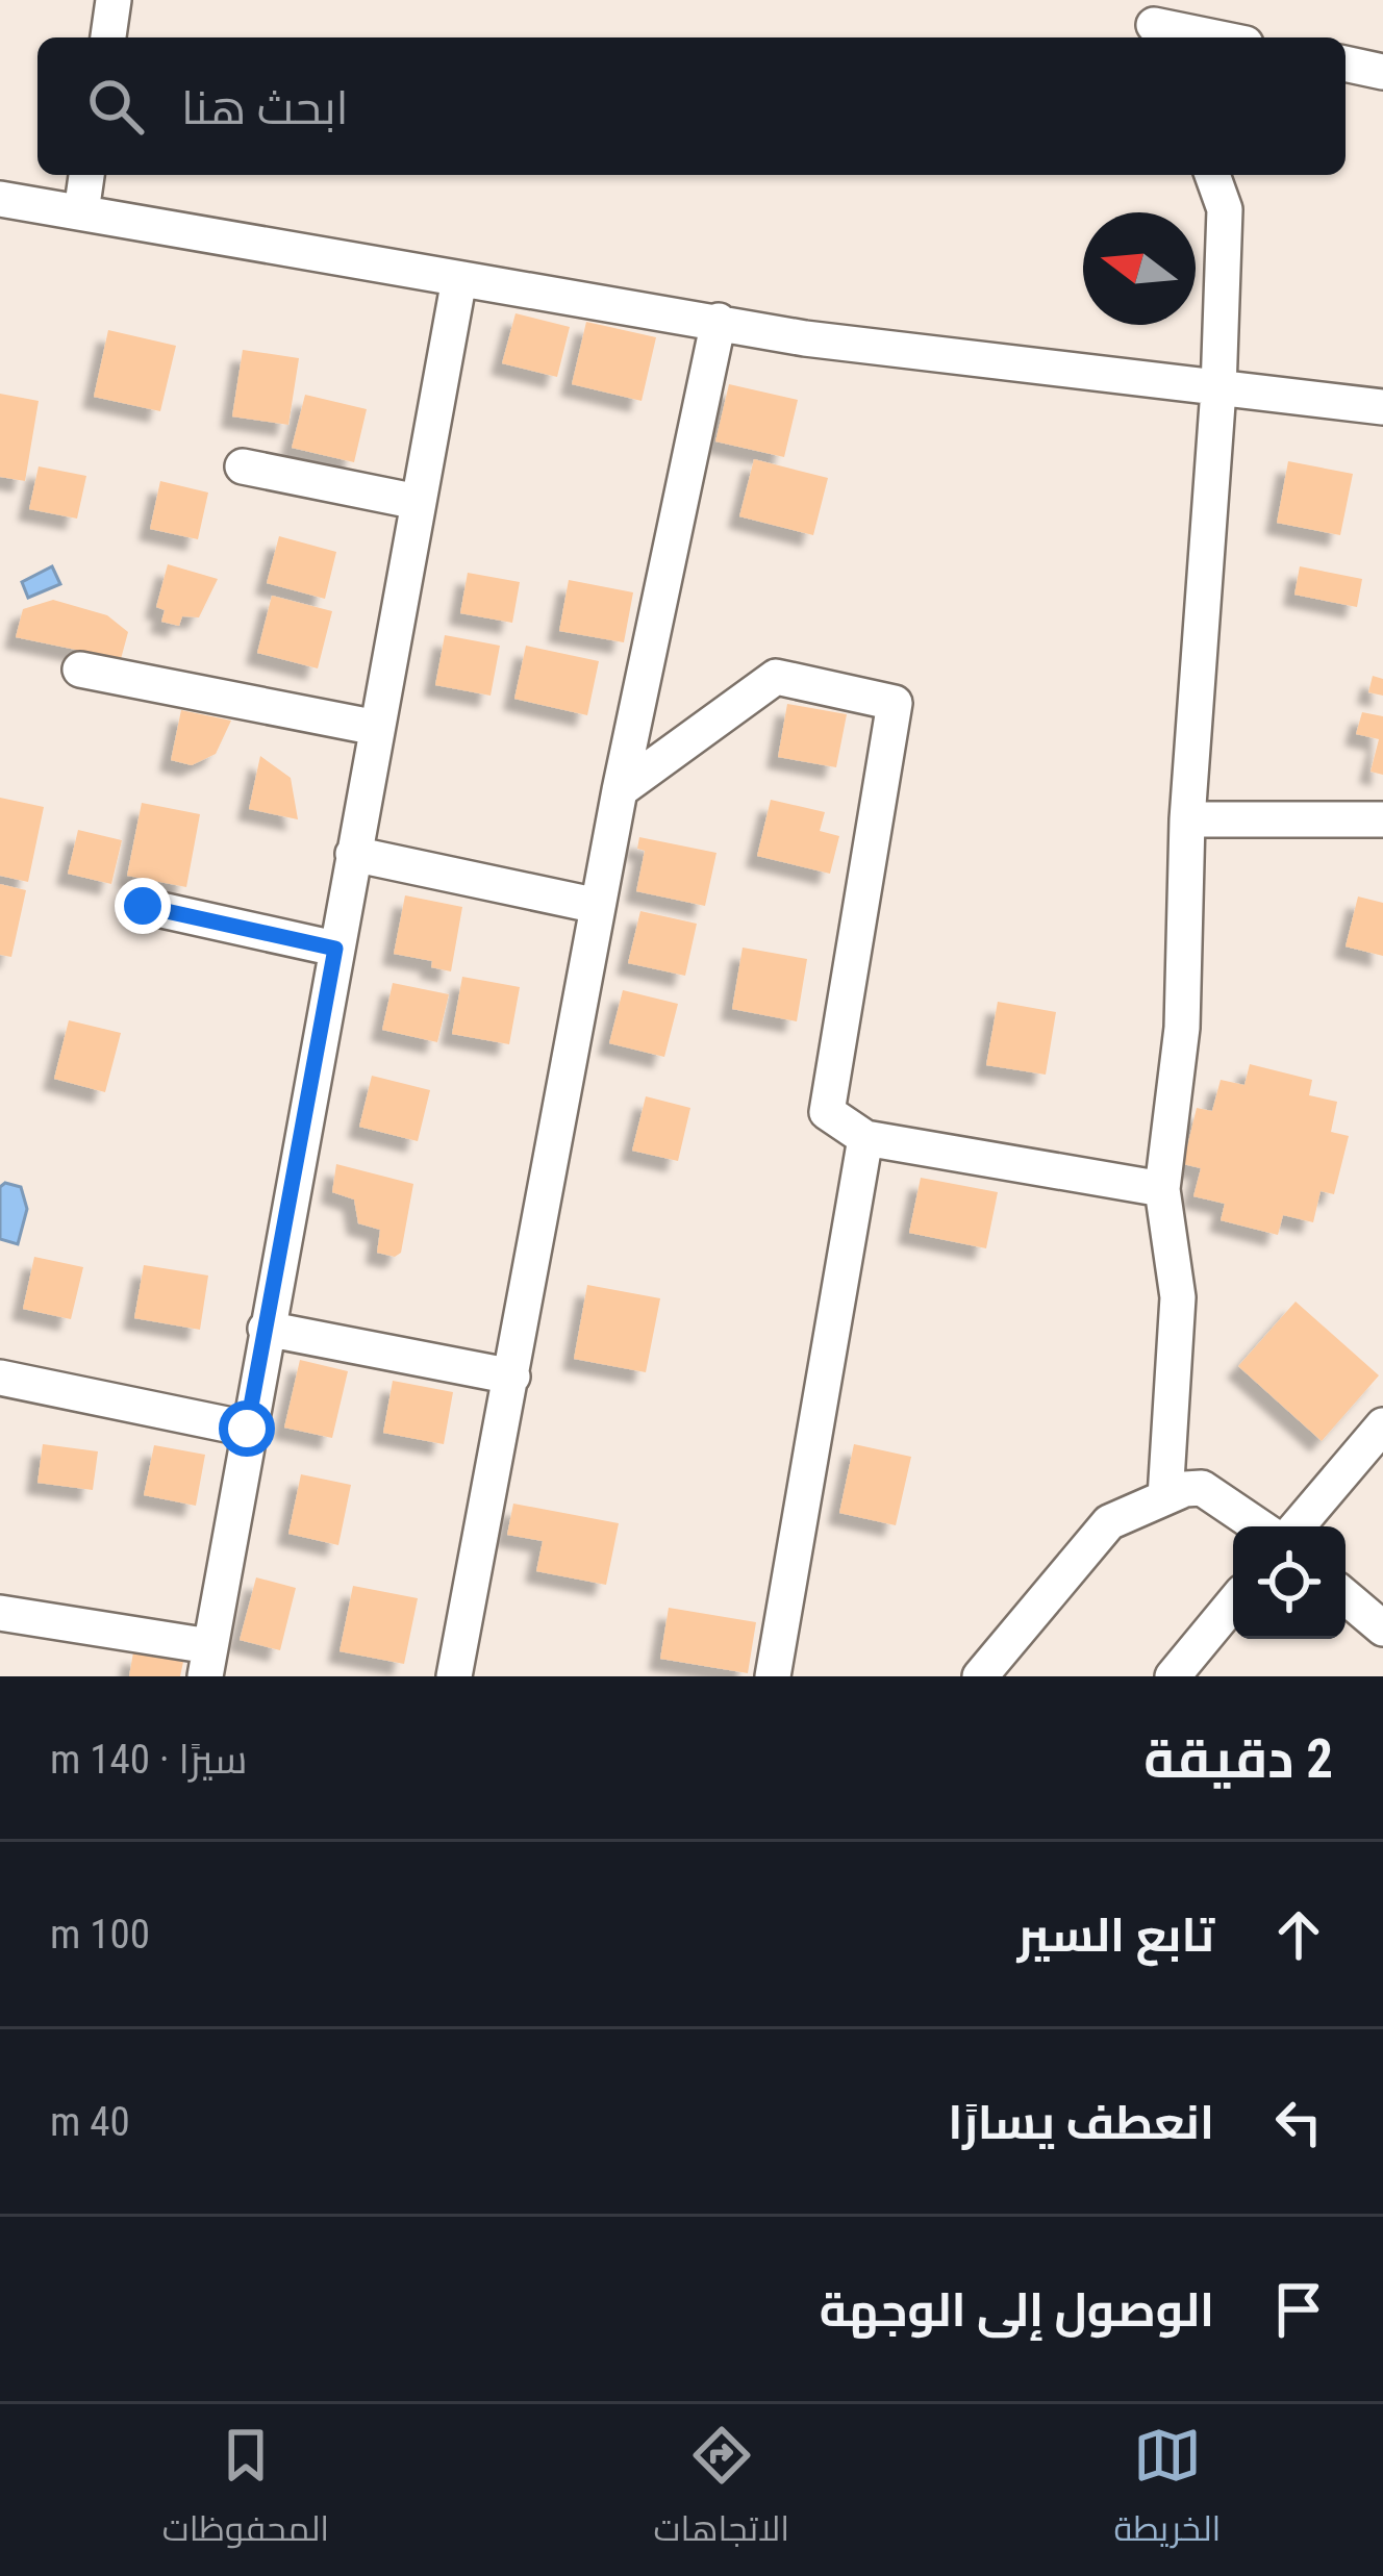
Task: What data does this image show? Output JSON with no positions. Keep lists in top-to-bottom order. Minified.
{"north":"left","page":{"search":"ابحث هنا","heading":["2 دقيقة","سيرًا · 140 m"],"list":[["تابع السير","100 m"],["انعطف يسارًا","40 m"],"الوصول إلى الوجهة"],"nav":["الخريطة","الاتجاهات","المحفوظات"]}}
